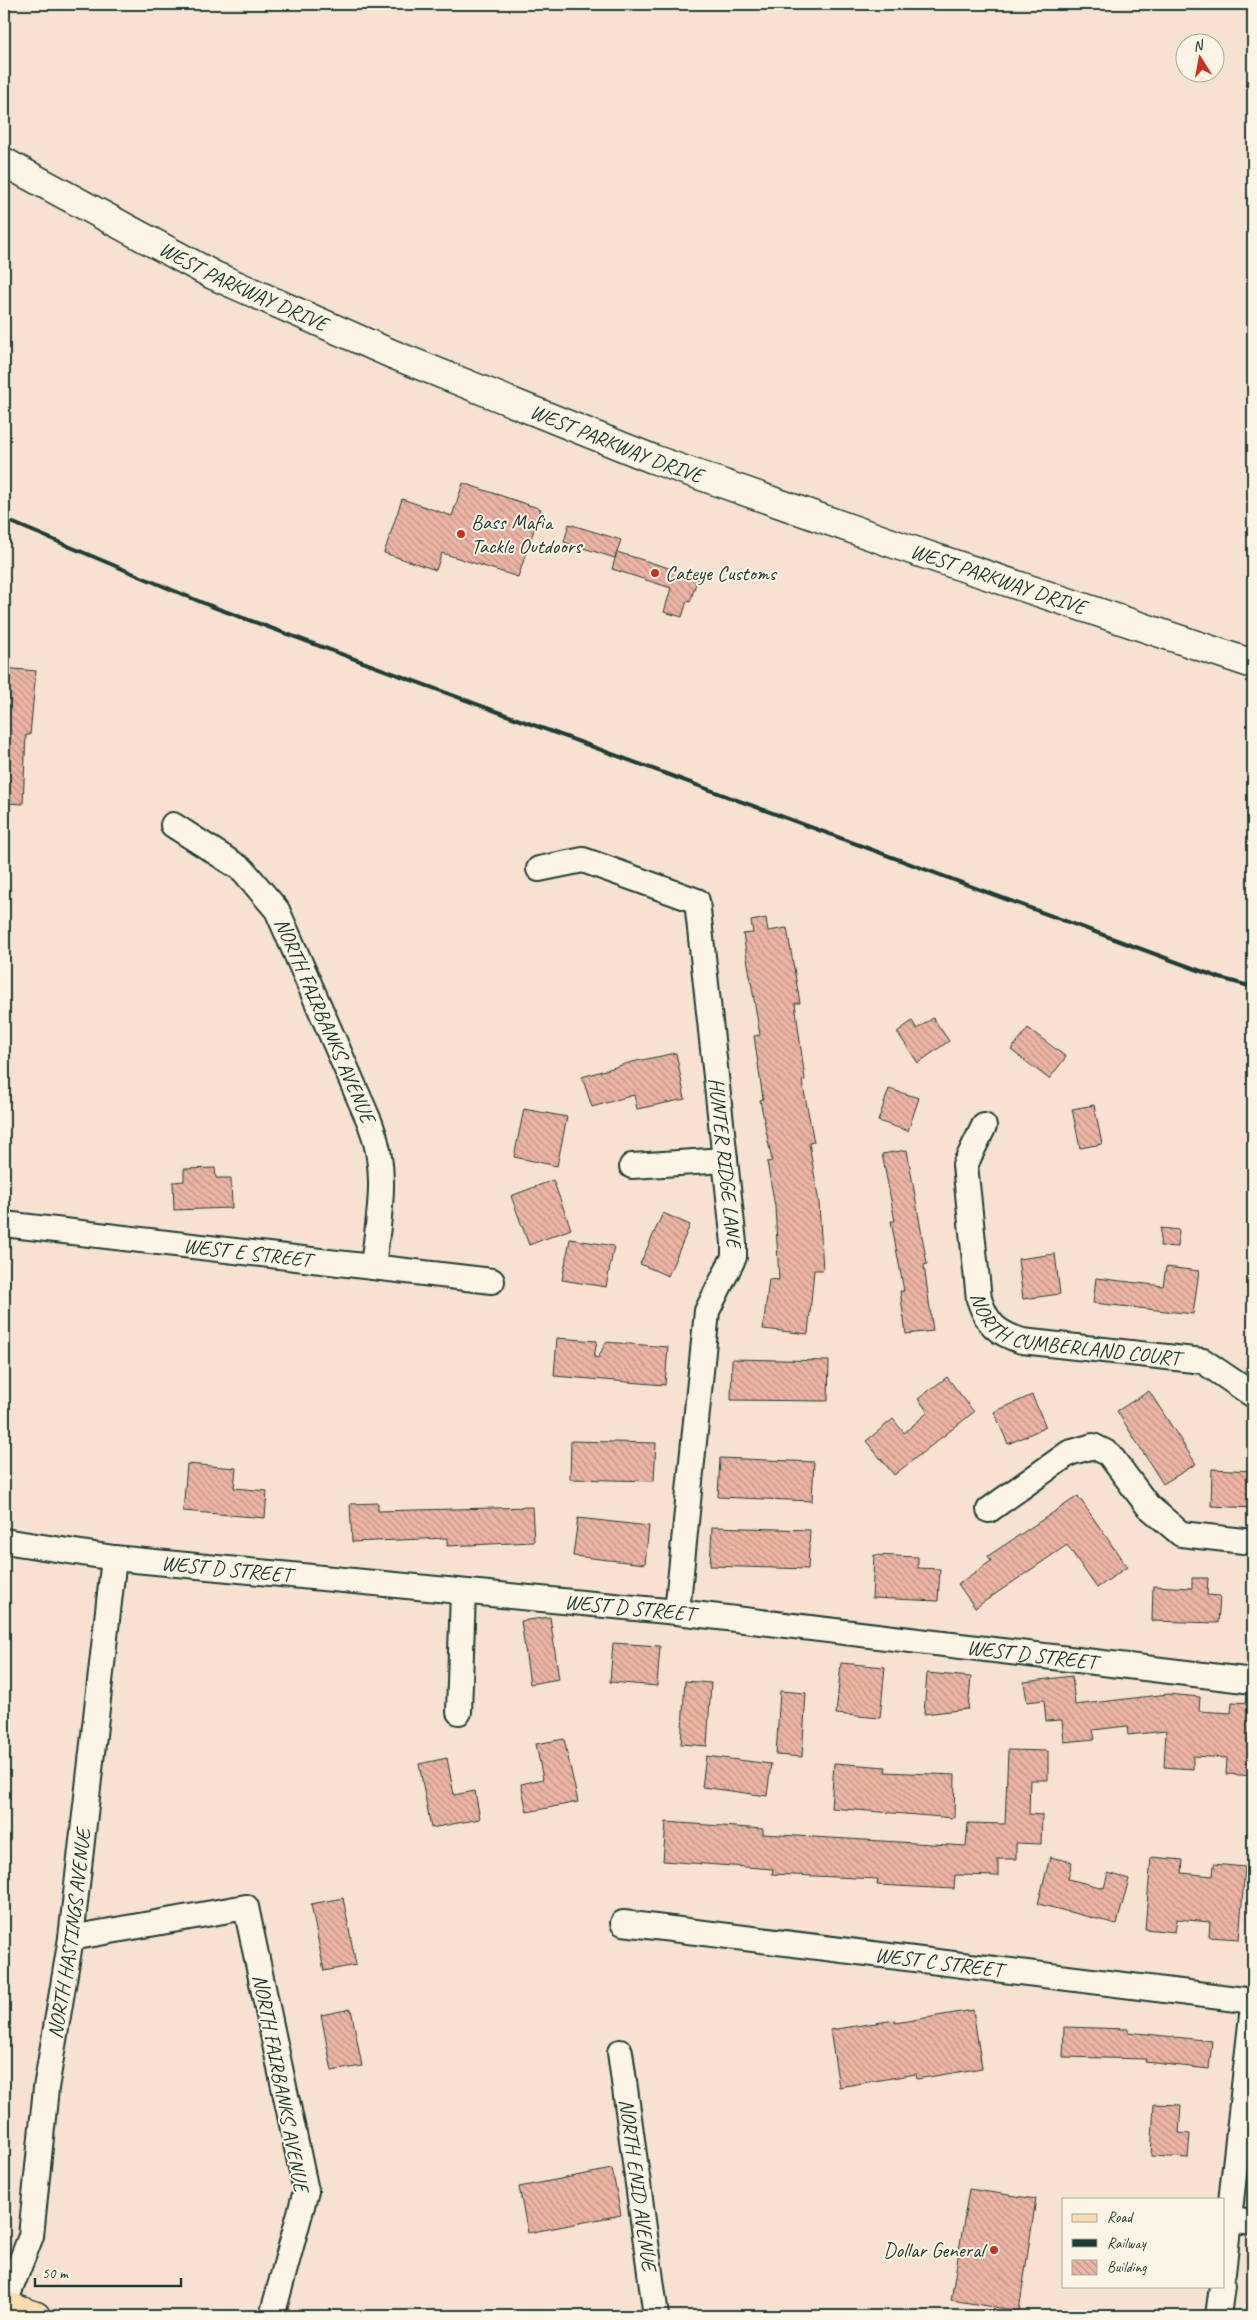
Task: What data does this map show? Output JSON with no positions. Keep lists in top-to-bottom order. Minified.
{"streets":{"main road":["WEST PARKWAY DRIVE"],"street":["NORTH FAIRBANKS AVENUE","HUNTER RIDGE LANE","WEST E STREET","NORTH CUMBERLAND COURT","WEST D STREET","NORTH HASTINGS AVENUE","WEST C STREET","NORTH ENID AVENUE"]},"crossings":[["NORTH FAIRBANKS AVENUE","WEST E STREET"],["NORTH FAIRBANKS AVENUE","NORTH HASTINGS AVENUE"],["HUNTER RIDGE LANE","WEST D STREET"],["WEST D STREET","NORTH HASTINGS AVENUE"]],"places":["Bass Mafia Tackle Outdoors","Cateye Customs","Dollar General"],"legend":["Road","Railway","Building"],"scale_bar":"50 m","north":"top"}
